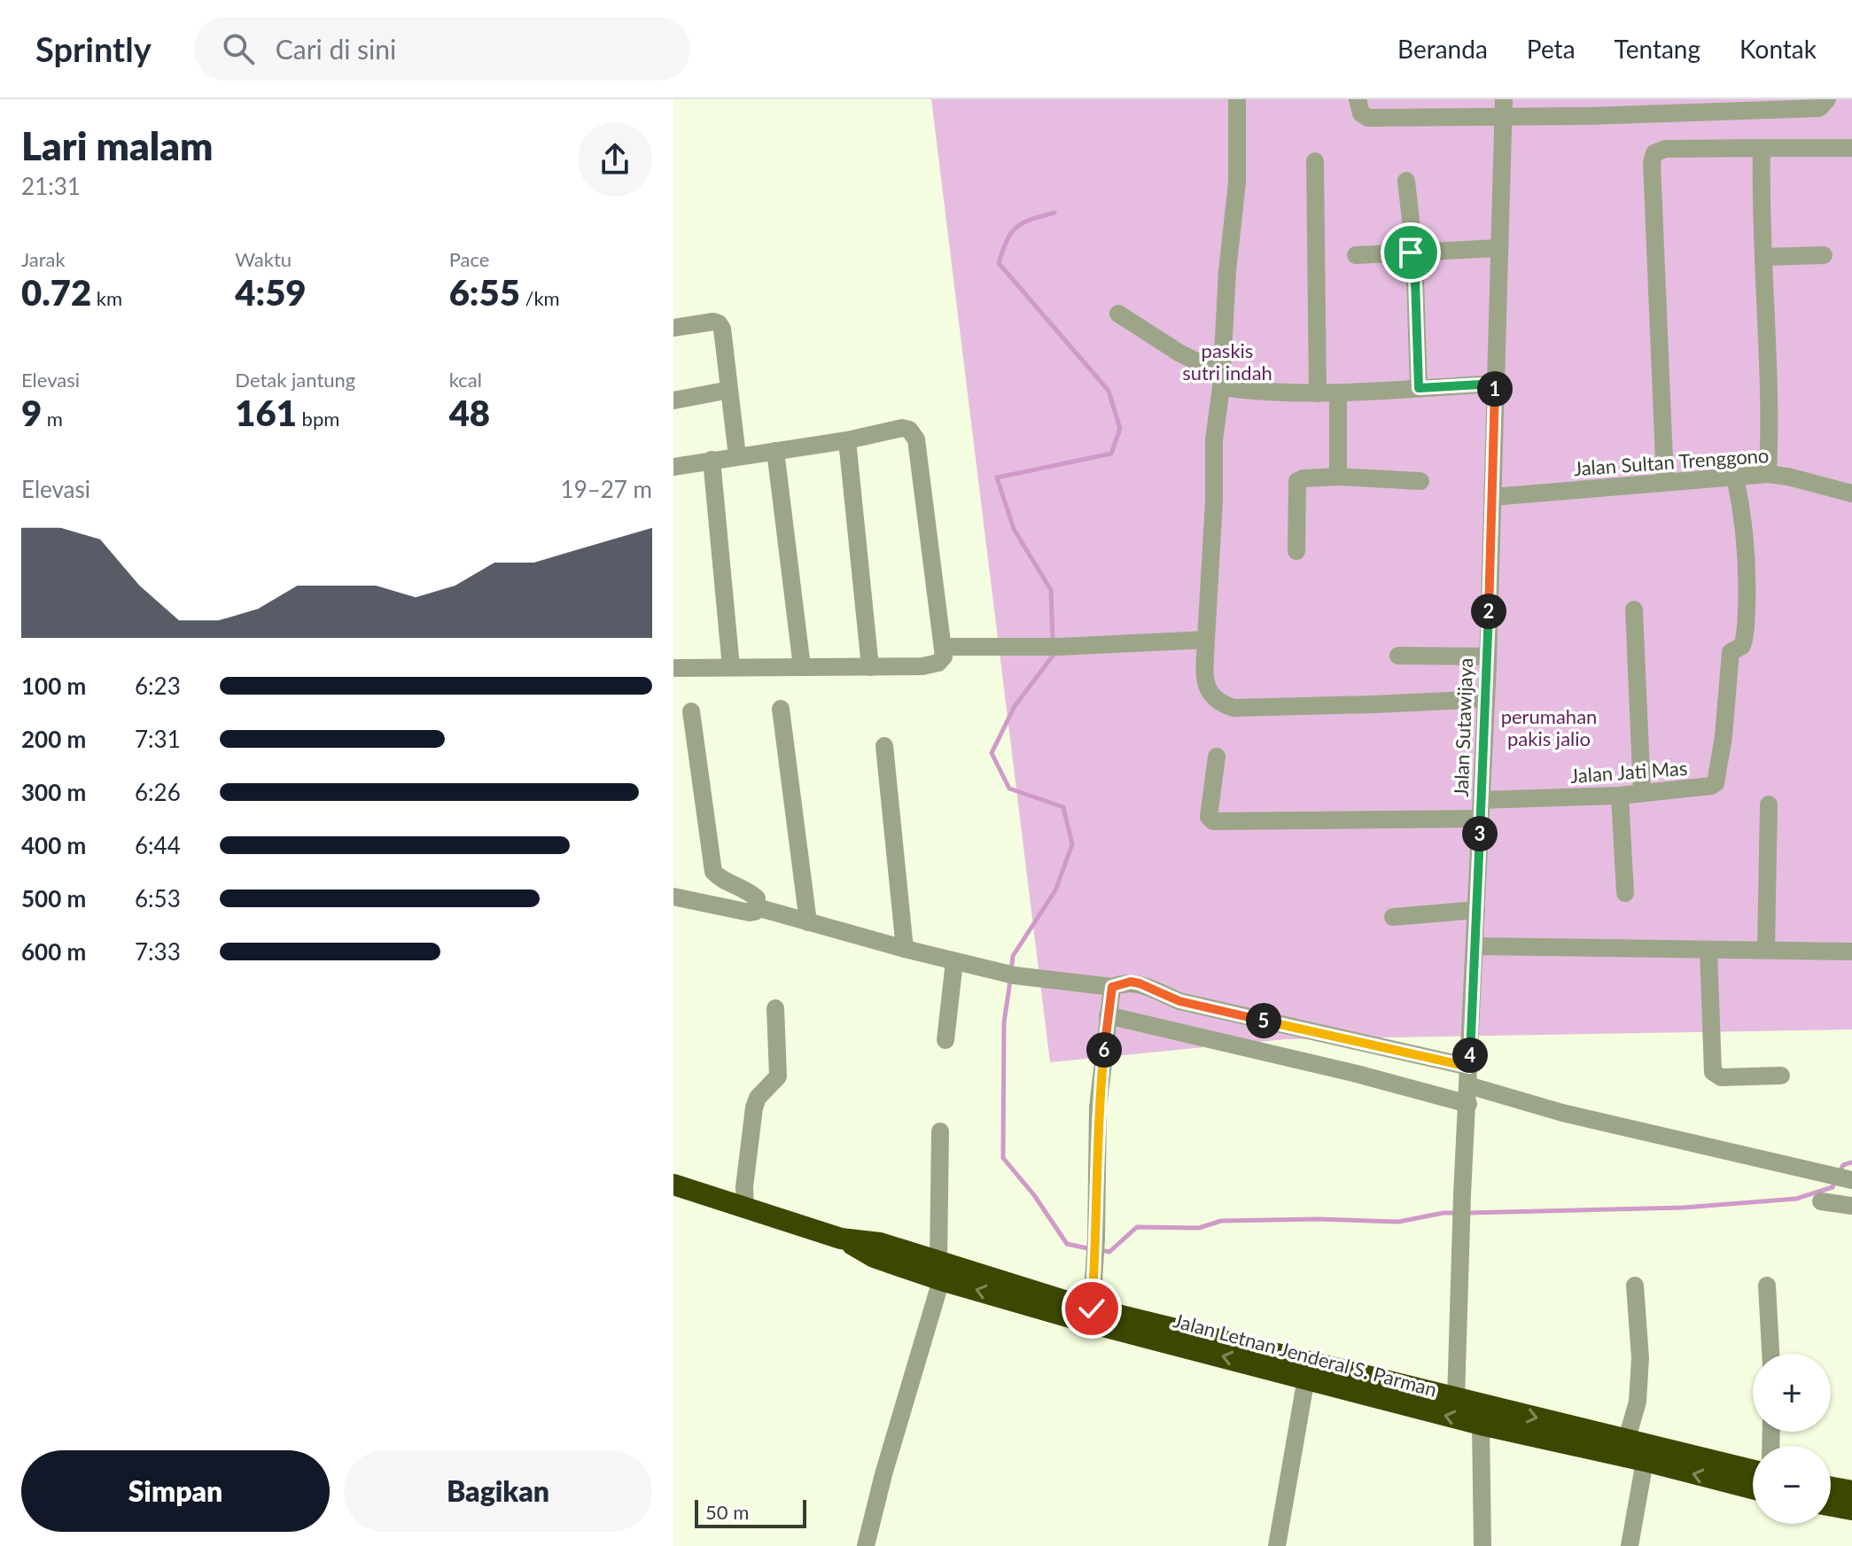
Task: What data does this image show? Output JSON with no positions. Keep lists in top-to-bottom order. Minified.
{"streets":{"highway":["Jalan Letnan Jenderal S. Parman"],"street":["Jalan Sultan Trenggono","Jalan Sutawijaya","Jalan Jati Mas"]},"crossings":[["Jalan Sultan Trenggono","Jalan Sutawijaya"],["Jalan Sultan Trenggono","Jalan Jati Mas"],["Jalan Sutawijaya","Jalan Jati Mas"],["Jalan Sutawijaya","Jalan Letnan Jenderal S. Parman"]],"parks":["paskis sutri indah","perumahan pakis jalio"],"scale_bar":"50 m","page":{"header":"Sprintly","search":"Cari di sini","nav":["Beranda","Peta","Tentang","Kontak"],"heading":["Lari malam","21:31"],"stats":[["Jarak","0.72 km"],["Waktu","4:59"],["Pace","6:55 /km"],["Elevasi","9 m"],["Detak jantung","161 bpm"],["kcal","48"]],"pins":["1","2","3","5","6","4"],"chart":["Elevasi","19–27 m"],"list":[{"name":"100 m","note":"6:23"},{"name":"200 m","note":"7:31"},{"name":"300 m","note":"6:26"},{"name":"400 m","note":"6:44"},{"name":"500 m","note":"6:53"},{"name":"600 m","note":"7:33"}],"map_buttons":["+","−"],"buttons":["Simpan","Bagikan"],"scale":"50 m"}}
